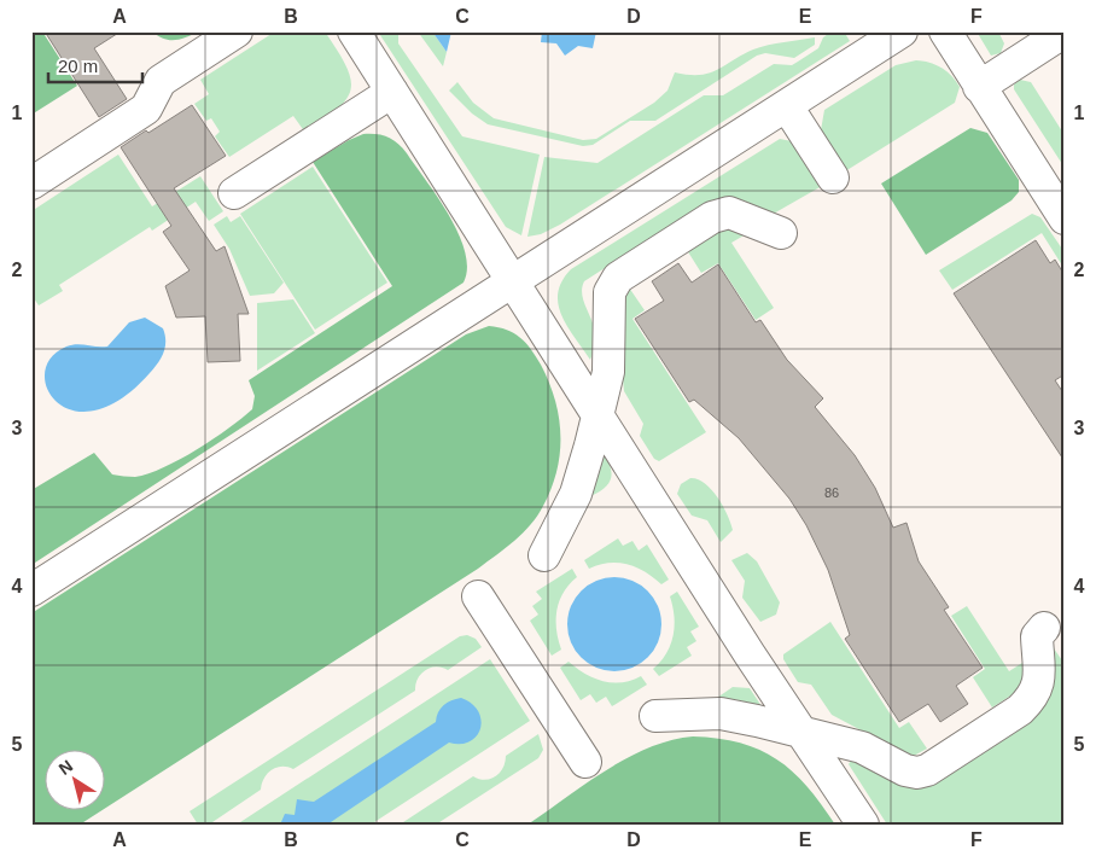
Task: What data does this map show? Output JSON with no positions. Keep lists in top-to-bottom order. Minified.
{"house_numbers":["86"],"scale_bar":"20 m","north":"top left","grid":{"columns":["A","B","C","D","E","F"],"rows":["1","2","3","4","5"]}}
